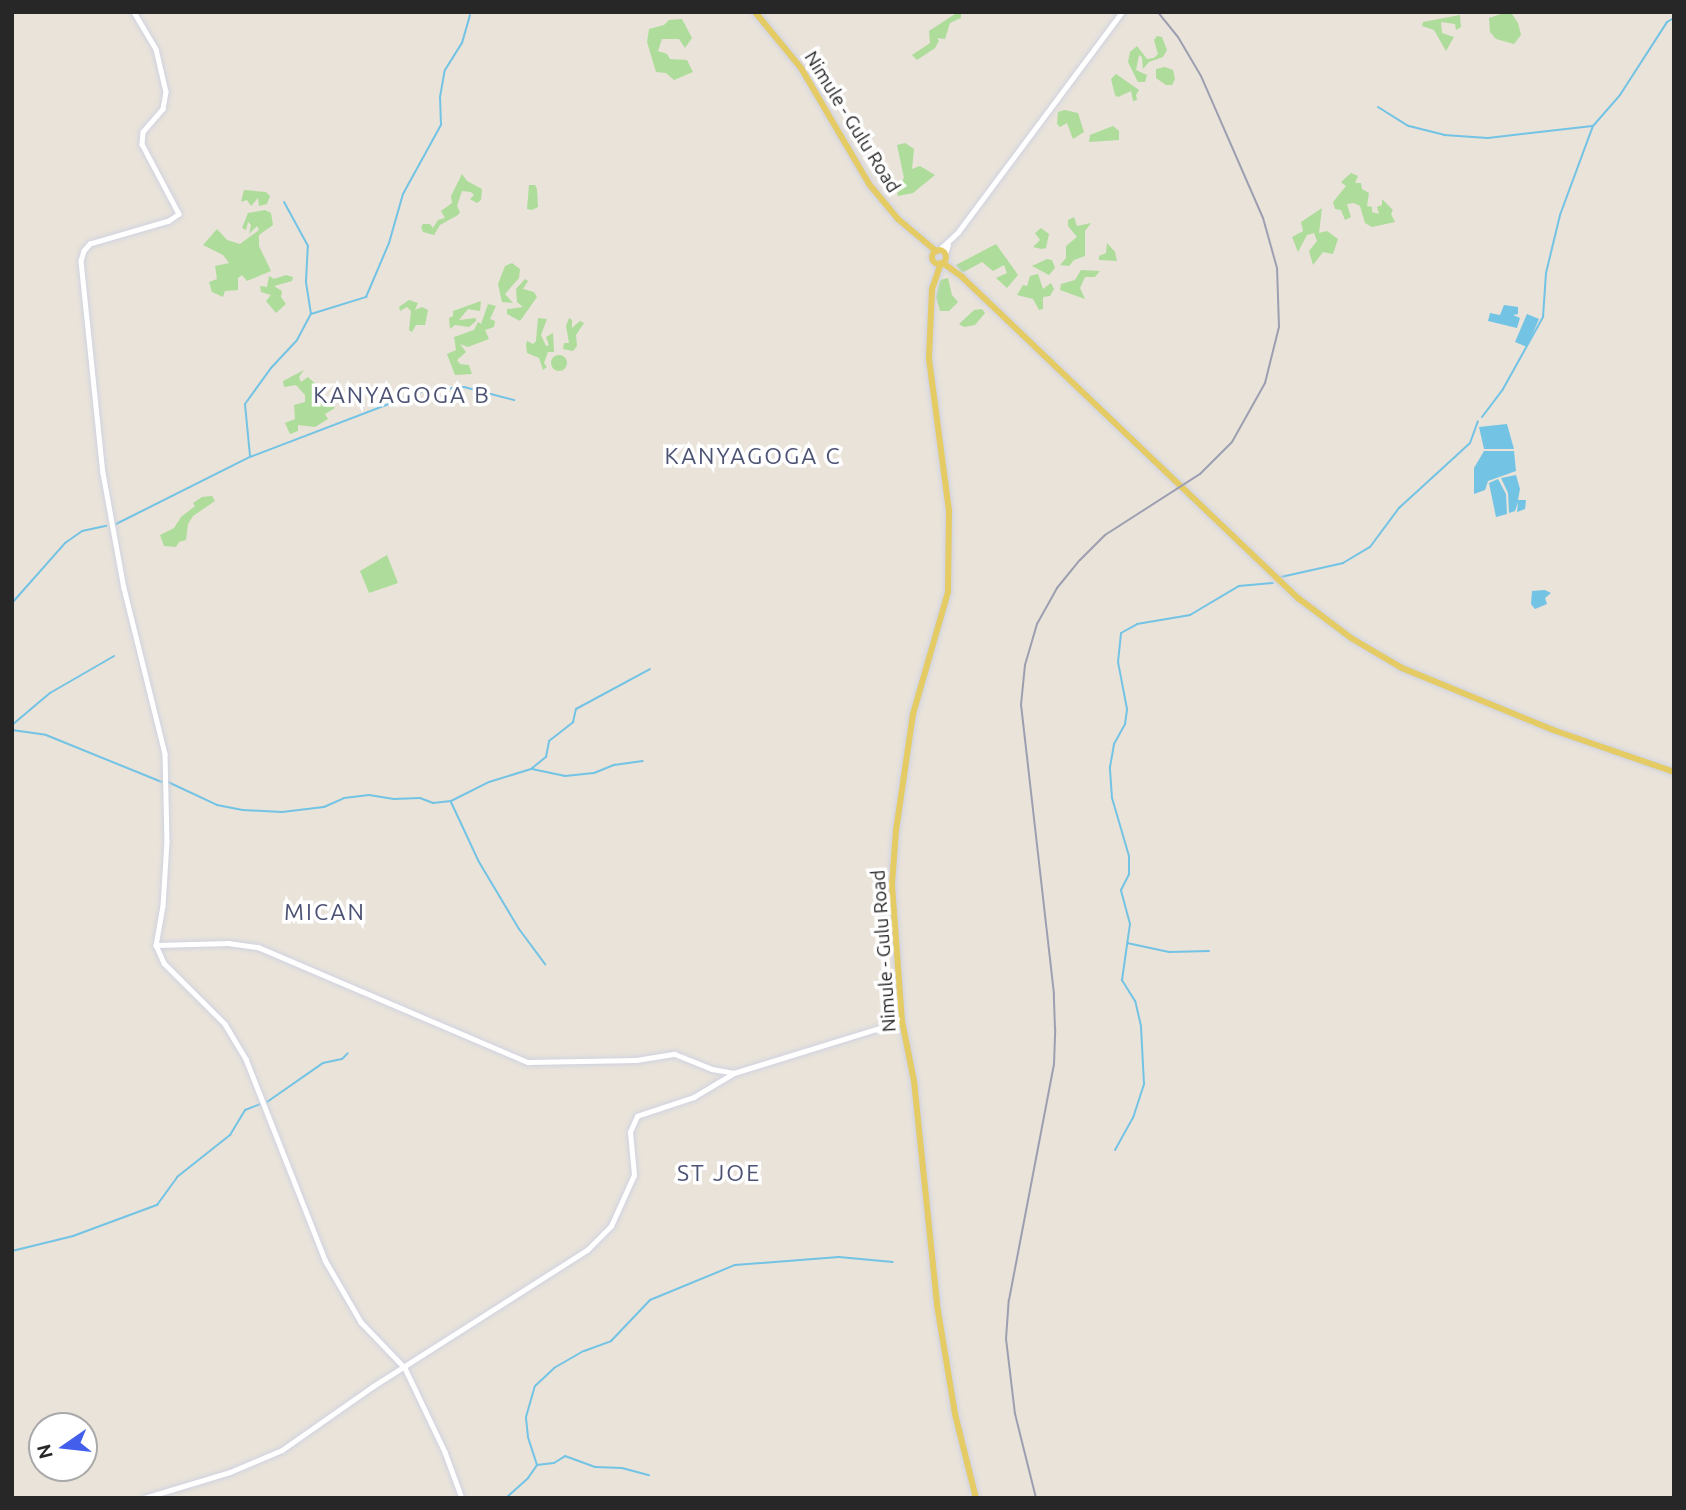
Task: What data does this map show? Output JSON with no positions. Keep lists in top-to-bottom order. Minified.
{"streets":{"main road":["Nimule - Gulu Road"]},"districts":["KANYAGOGA B","KANYAGOGA C","MICAN","ST JOE"],"north":"left"}
